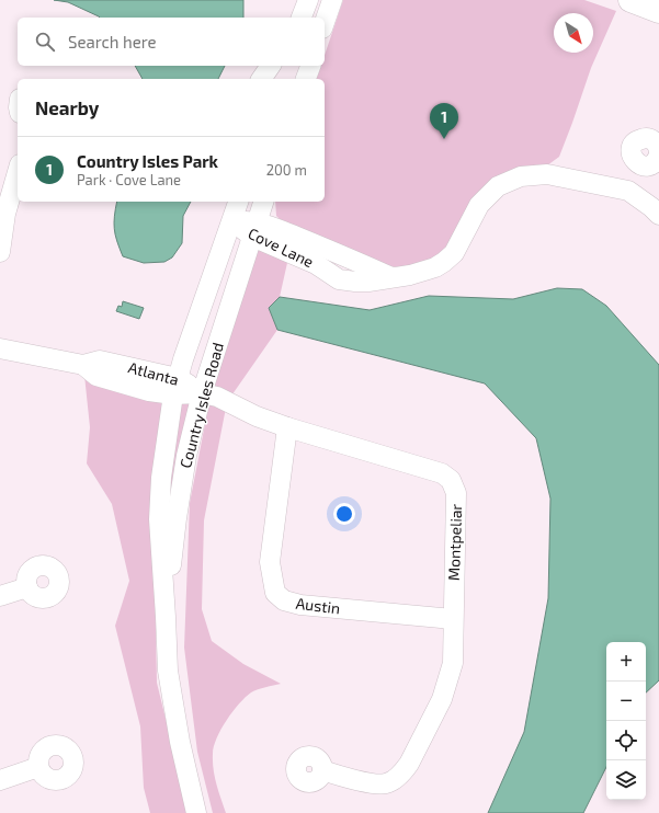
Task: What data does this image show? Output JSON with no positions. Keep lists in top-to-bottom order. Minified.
{"streets":{"street":["Cove Lane","Atlanta","Country Isles Road","Montpeliar","Austin"]},"crossings":[["Cove Lane","Country Isles Road"],["Atlanta","Country Isles Road"],["Atlanta","Montpeliar"],["Country Isles Road","Montpeliar"],["Montpeliar","Austin"]],"north":"bottom right","page":{"search":"Search here","heading":"Nearby","pins":"1","list":[{"mark":"1","name":"Country Isles Park","note":"Park · Cove Lane","value":"200 m"}],"map_buttons":["+","−"]}}
